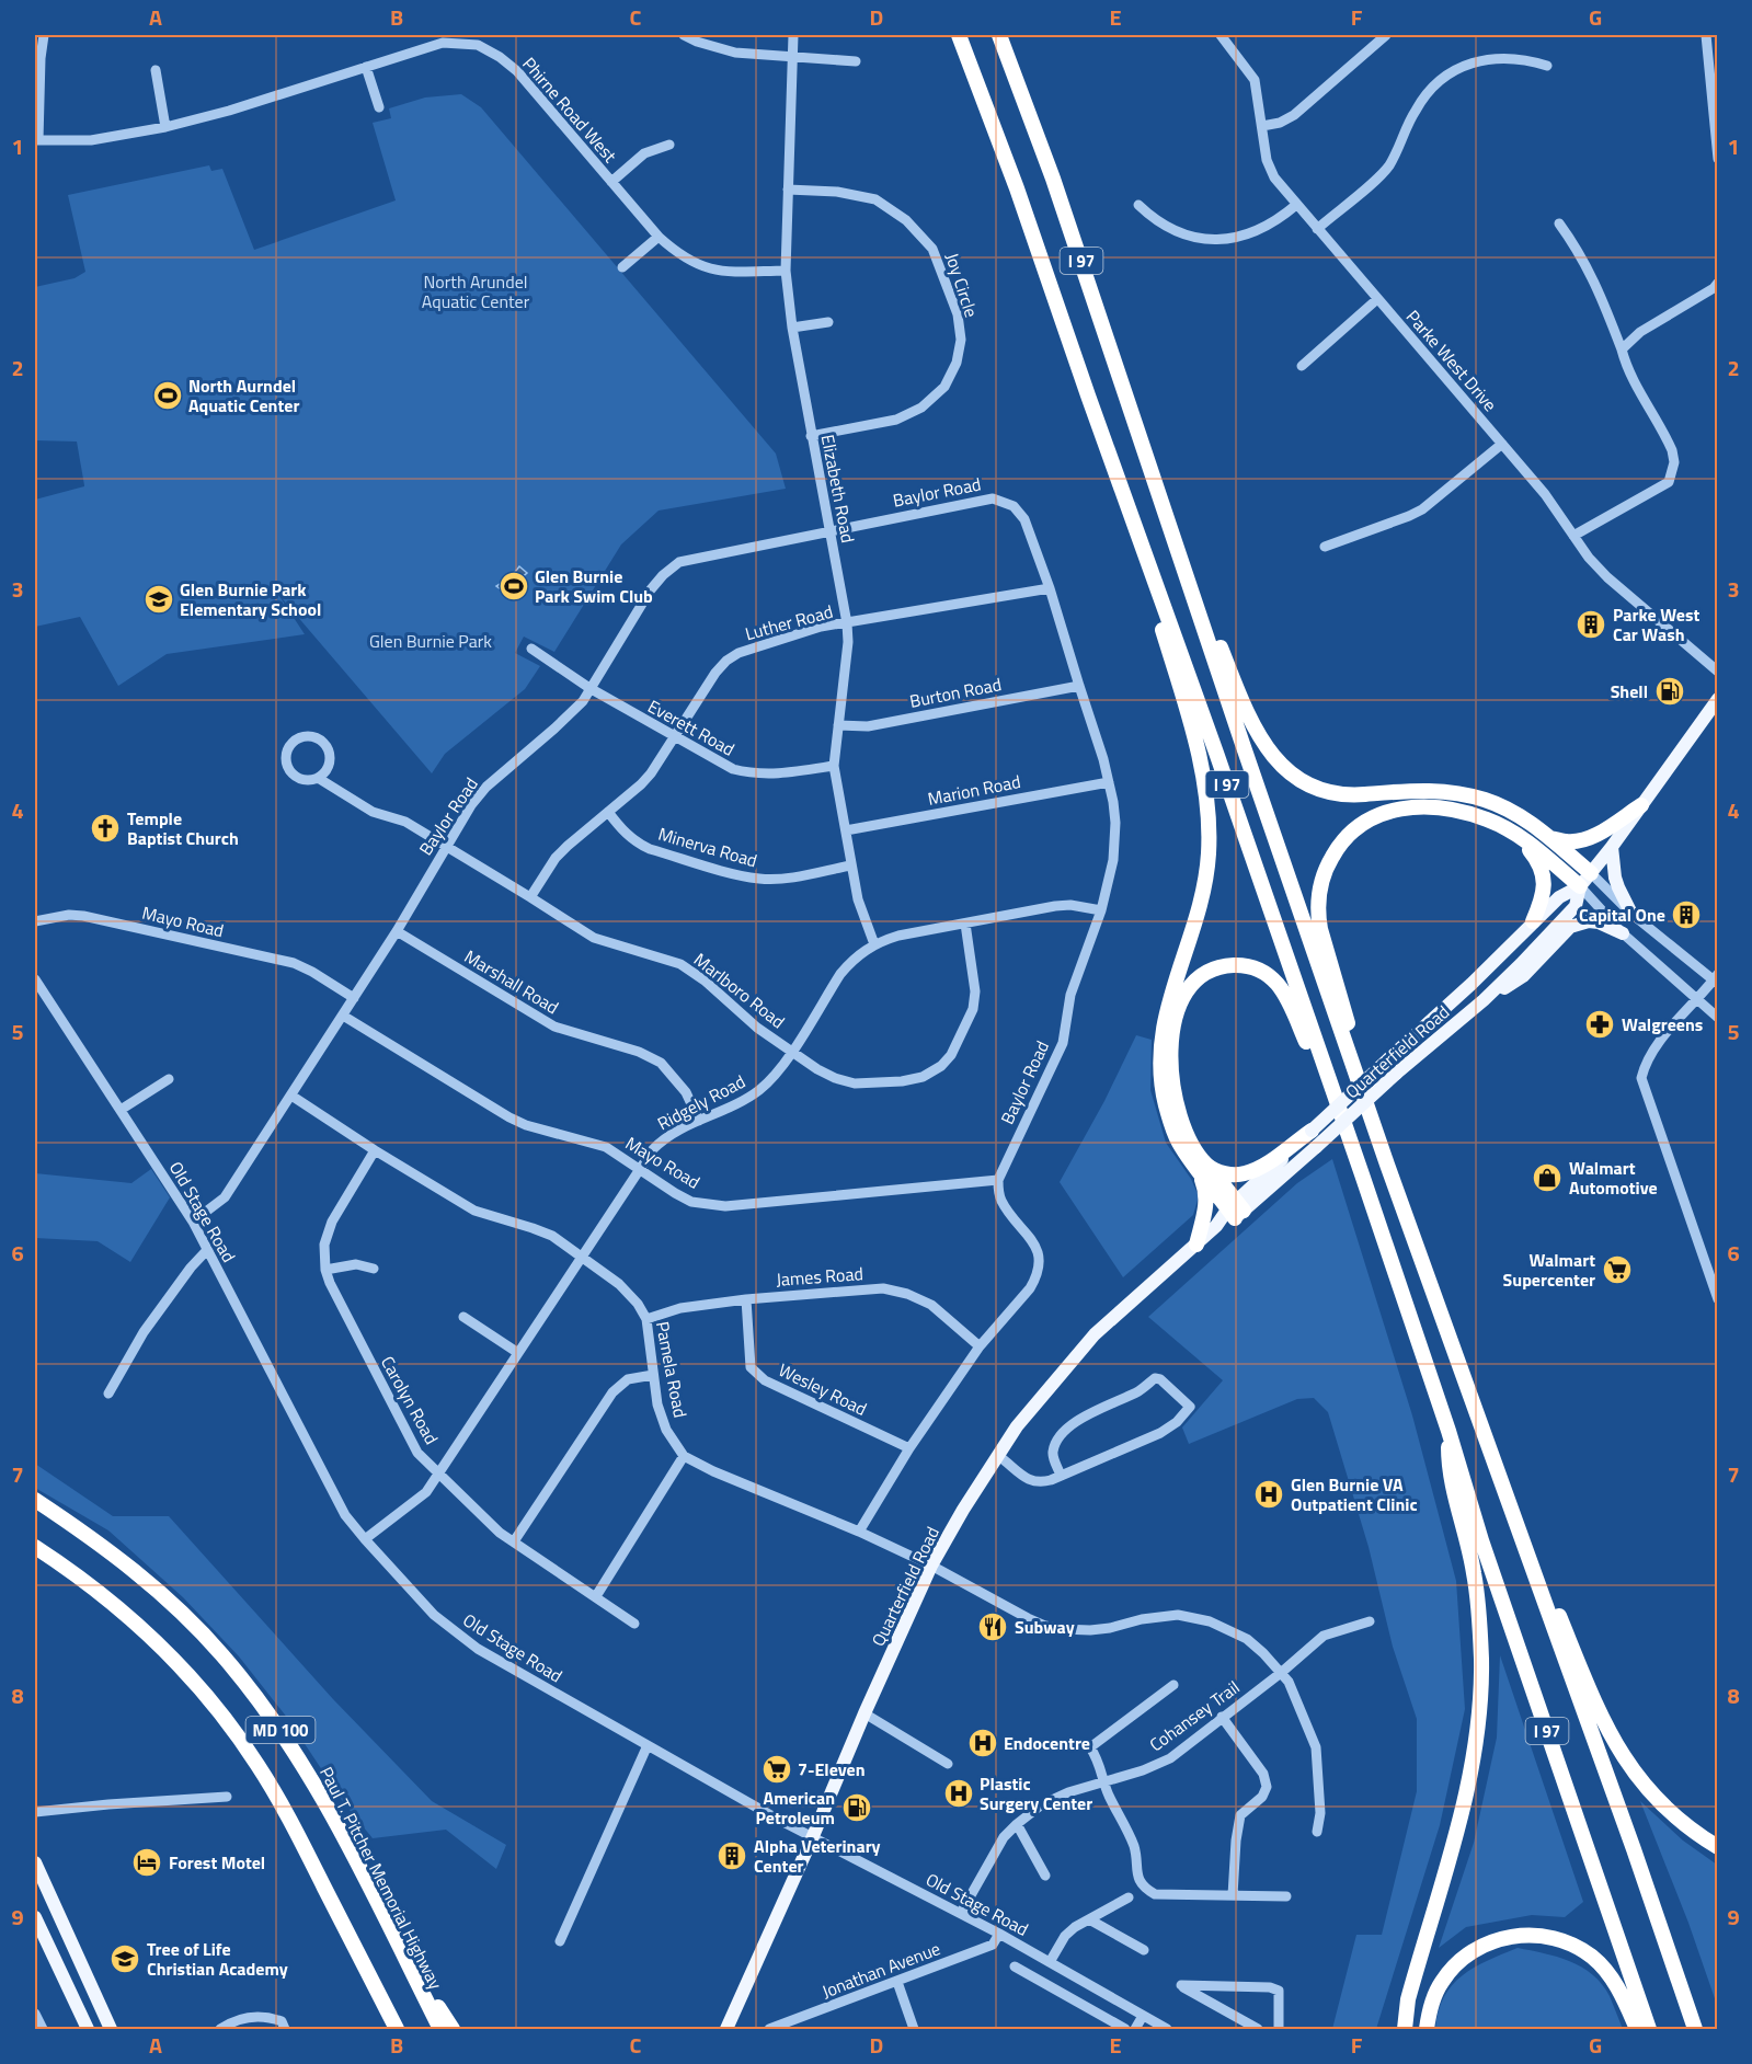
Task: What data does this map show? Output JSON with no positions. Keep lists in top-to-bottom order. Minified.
{"streets":{"highway":["I 97","MD 100","Paul T. Pitcher Memorial Highway"],"main road":["Quarterfield Road"],"street":["Phirne Road West","Joy Circle","Parke West Drive","Elizabeth Road","Baylor Road","Luther Road","Burton Road","Everett Road","Marion Road","Minerva Road","Mayo Road","Marshall Road","Marlboro Road","Ridgely Road","Old Stage Road","James Road","Pamela Road","Wesley Road","Carolyn Road","Cohansey Trail","Jonathan Avenue"]},"crossings":[["Phirne Road West","Elizabeth Road"],["Joy Circle","Elizabeth Road"],["Elizabeth Road","Baylor Road"],["Elizabeth Road","Luther Road"],["Elizabeth Road","Burton Road"],["Elizabeth Road","Everett Road"],["Elizabeth Road","Marion Road"],["Elizabeth Road","Minerva Road"],["Elizabeth Road","Ridgely Road"],["Baylor Road","Luther Road"],["Baylor Road","Burton Road"],["Baylor Road","Everett Road"],["Baylor Road","Marion Road"],["Baylor Road","Mayo Road"],["Baylor Road","Marshall Road"],["Baylor Road","Marlboro Road"],["Baylor Road","Ridgely Road"],["Baylor Road","Old Stage Road"],["Baylor Road","Pamela Road"],["Luther Road","Everett Road"],["Luther Road","Minerva Road"],["Luther Road","Marlboro Road"],["Mayo Road","Ridgely Road"],["Marshall Road","Ridgely Road"],["Marlboro Road","Ridgely Road"],["Quarterfield Road","Old Stage Road"],["Quarterfield Road","Pamela Road"],["Ridgely Road","Old Stage Road"],["Ridgely Road","Pamela Road"],["Ridgely Road","Carolyn Road"],["Old Stage Road","Cohansey Trail"],["Old Stage Road","Jonathan Avenue"],["James Road","Pamela Road"],["James Road","Wesley Road"],["Pamela Road","Carolyn Road"],["Pamela Road","Cohansey Trail"]],"parks":["North Arundel Aquatic Center","Glen Burnie Park"],"places":{"sports":["North Aurndel Aquatic Center","Glen Burnie Park Swim Club"],"school or university":["Glen Burnie Park Elementary School","Tree of Life Christian Academy"],"building":["Parke West Car Wash","Capital One","Alpha Veterinary Center"],"fuel station":["Shell","American Petroleum"],"church":["Temple Baptist Church"],"pharmacy":["Walgreens"],"shop":["Walmart Automotive"],"supermarket":["Walmart Supercenter","7-Eleven"],"hospital":["Glen Burnie VA Outpatient Clinic","Endocentre","Plastic Surgery Center"],"restaurant":["Subway"],"hotel":["Forest Motel"]},"grid":{"columns":["A","B","C","D","E","F","G"],"rows":["1","2","3","4","5","6","7","8","9"]}}
